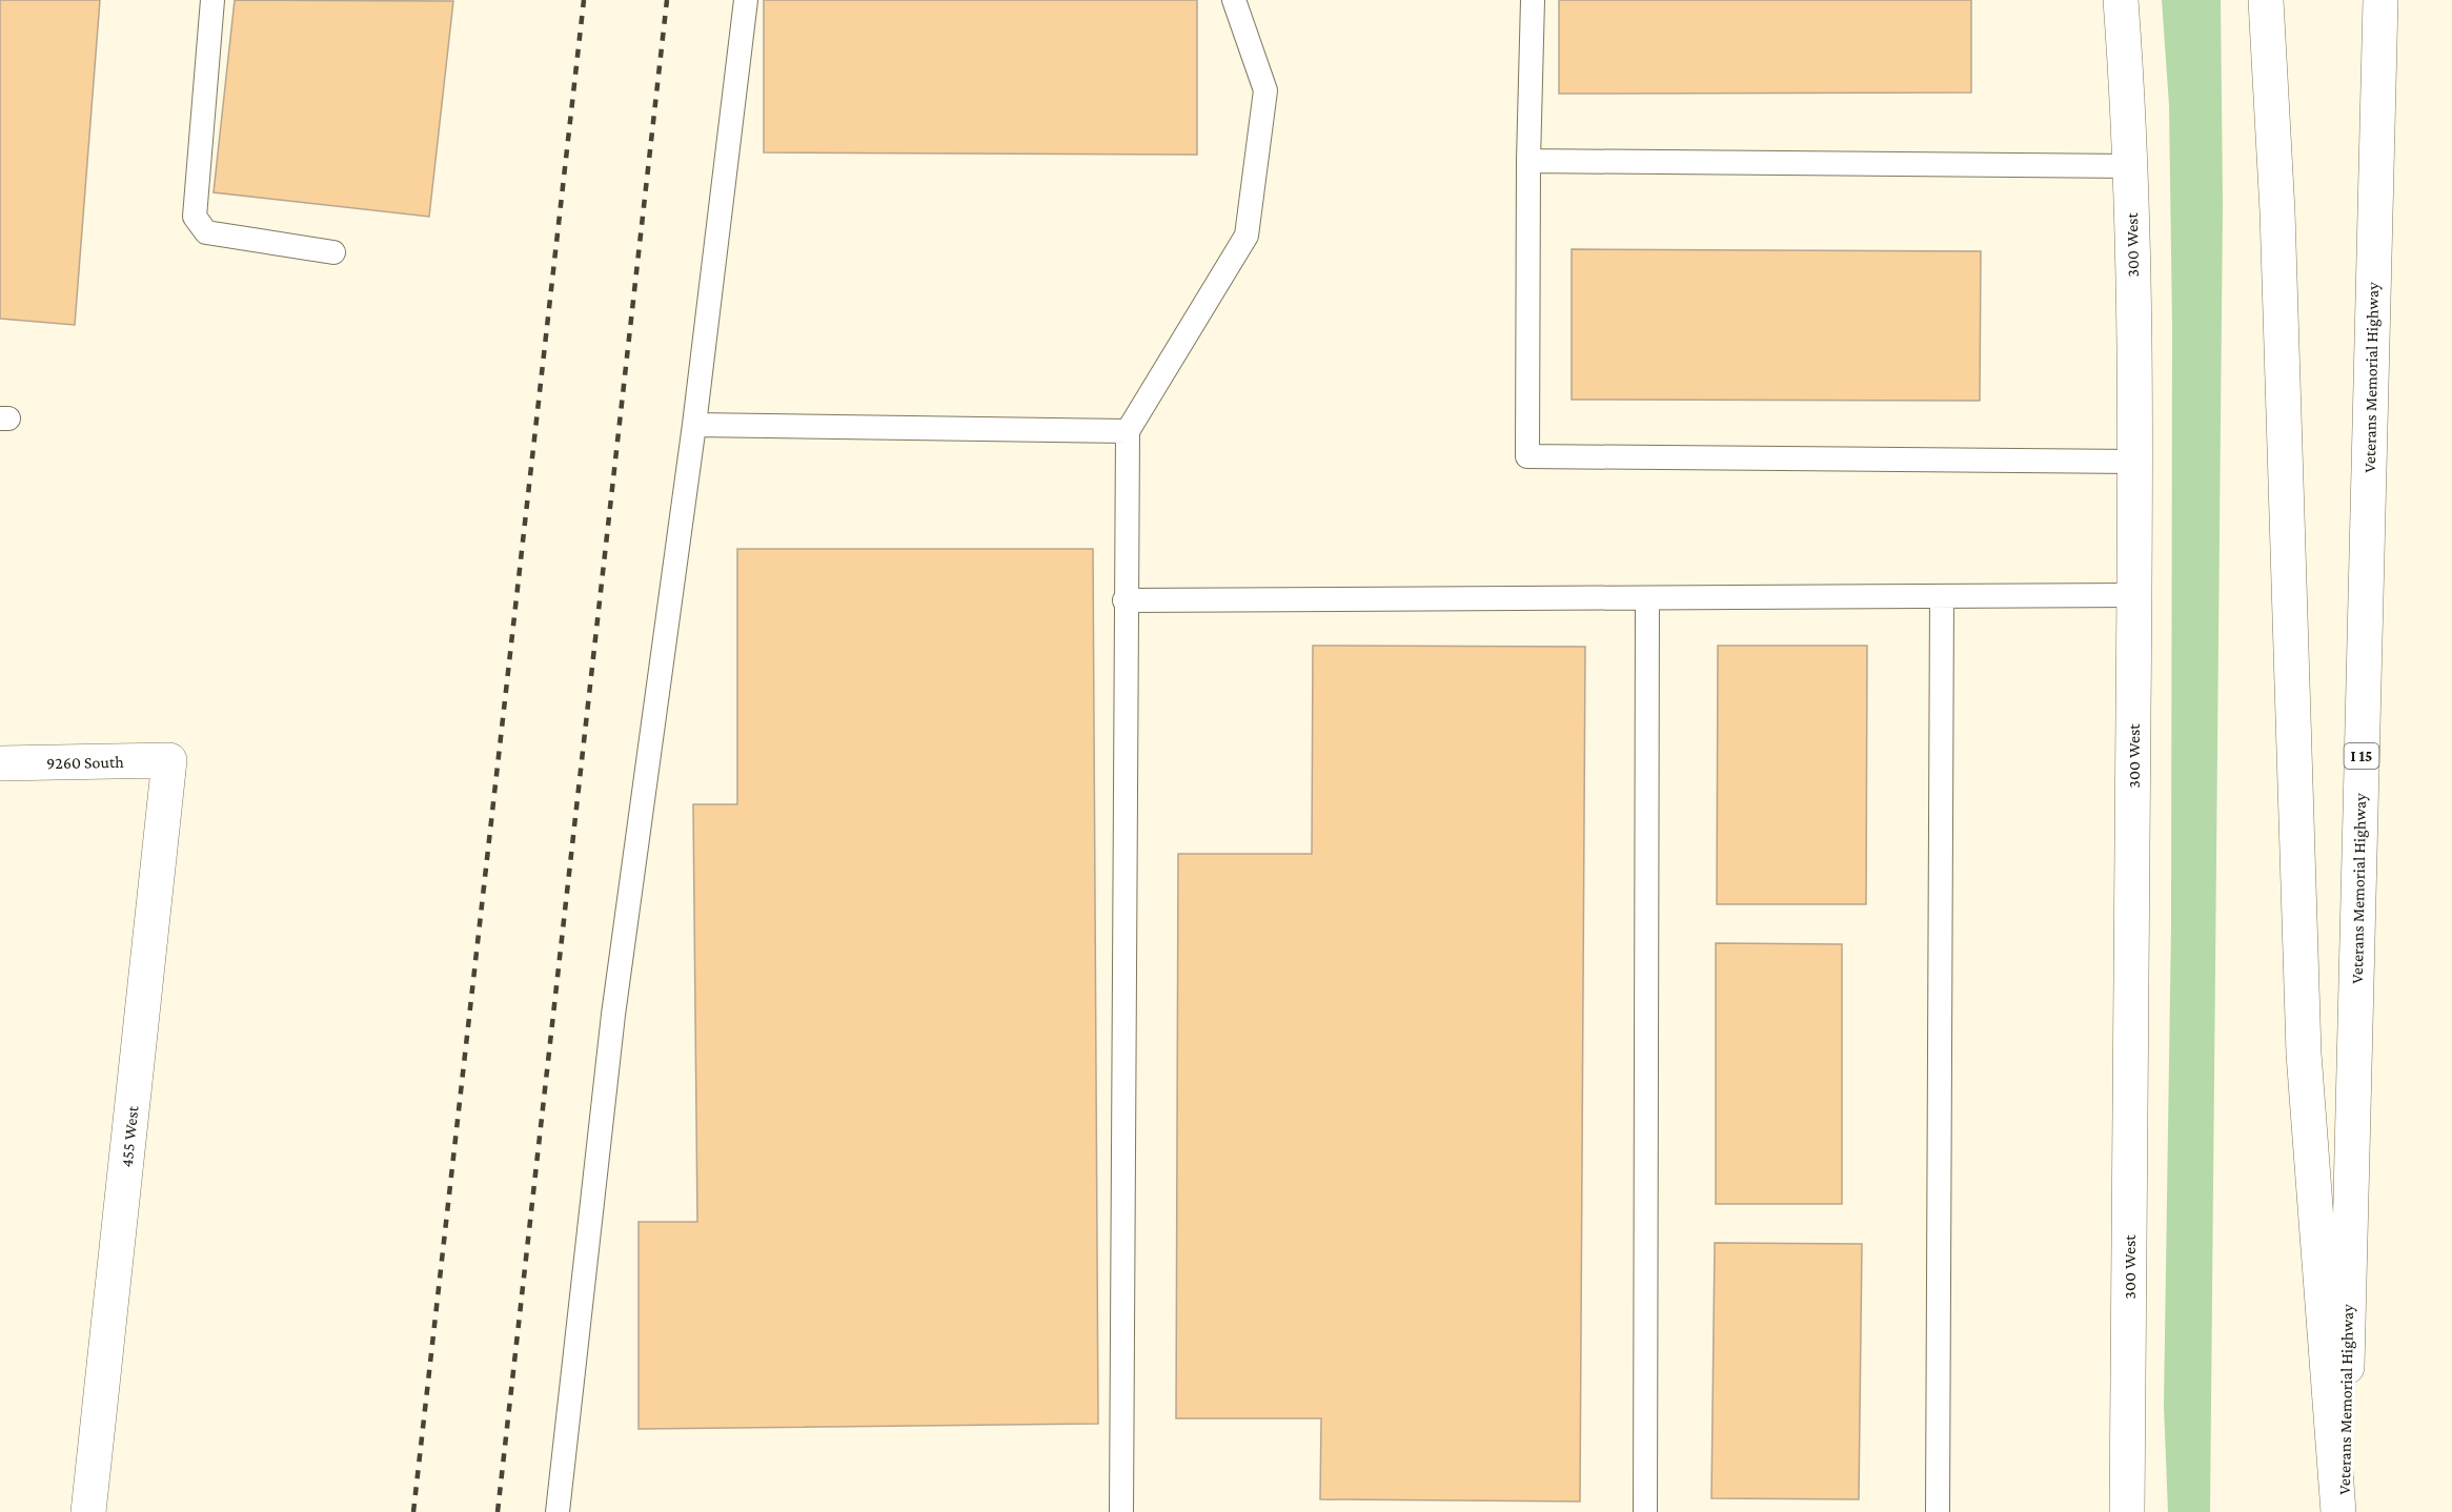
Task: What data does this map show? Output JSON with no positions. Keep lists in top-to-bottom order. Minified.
{"streets":{"main road":["300 West","Veterans Memorial Highway","I 15","9260 South","455 West"]},"crossings":[["9260 South","455 West"]]}
